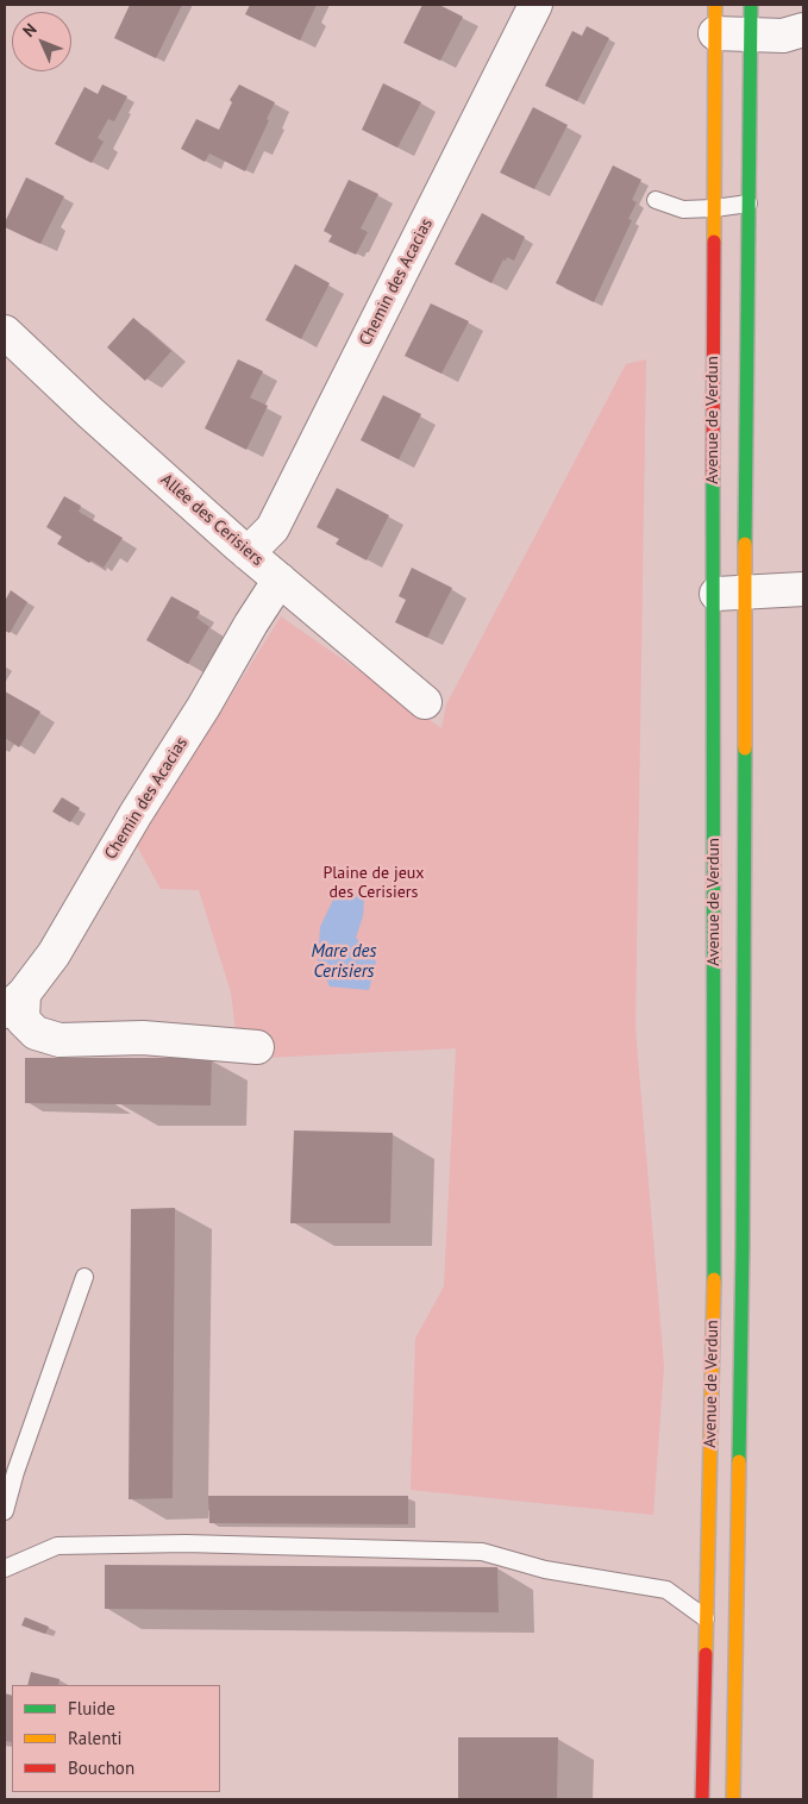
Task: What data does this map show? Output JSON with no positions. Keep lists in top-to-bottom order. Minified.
{"streets":{"main road":["Avenue de Verdun"],"street":["Chemin des Acacias","Allée des Cerisiers"]},"crossings":[["Chemin des Acacias","Allée des Cerisiers"]],"water":["Mare des Cerisiers"],"parks":["Plaine de jeux des Cerisiers"],"legend":["Fluide","Ralenti","Bouchon"],"north":"top left"}
